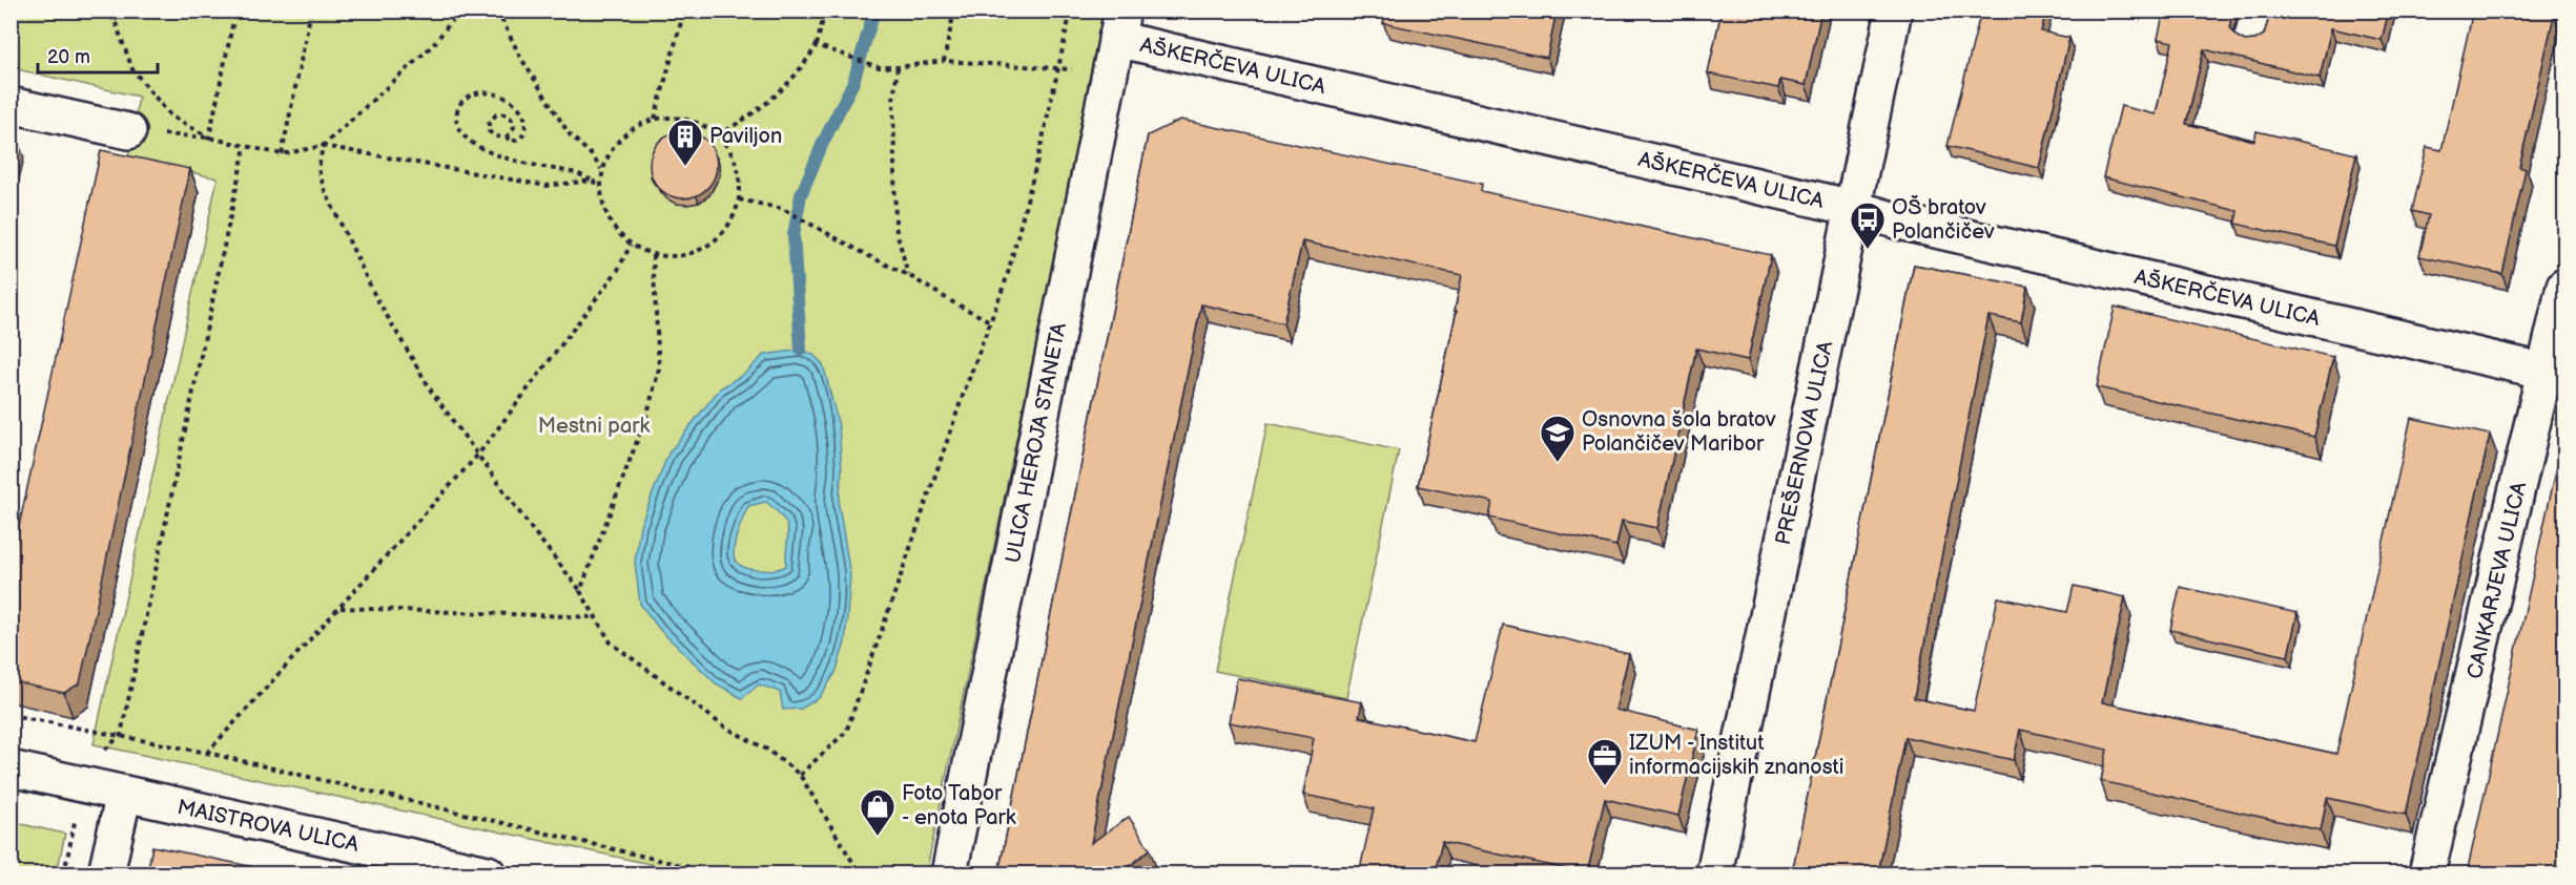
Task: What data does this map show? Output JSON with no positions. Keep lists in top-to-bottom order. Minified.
{"streets":{"street":["AŠKERČEVA ULICA","ULICA HEROJA STANETA","PREŠERNOVA ULICA","CANKARJEVA ULICA","MAISTROVA ULICA"]},"crossings":[["AŠKERČEVA ULICA","ULICA HEROJA STANETA"],["AŠKERČEVA ULICA","PREŠERNOVA ULICA"],["AŠKERČEVA ULICA","CANKARJEVA ULICA"]],"parks":["Mestni park"],"places":{"building":["Paviljon"],"bus stop":["OŠ bratov Polančičev"],"school or university":["Osnovna šola bratov Polančičev Maribor"],"office":["IZUM - Institut informacijskih znanosti"],"shop":["Foto Tabor - enota Park"]},"scale_bar":"20 m"}
